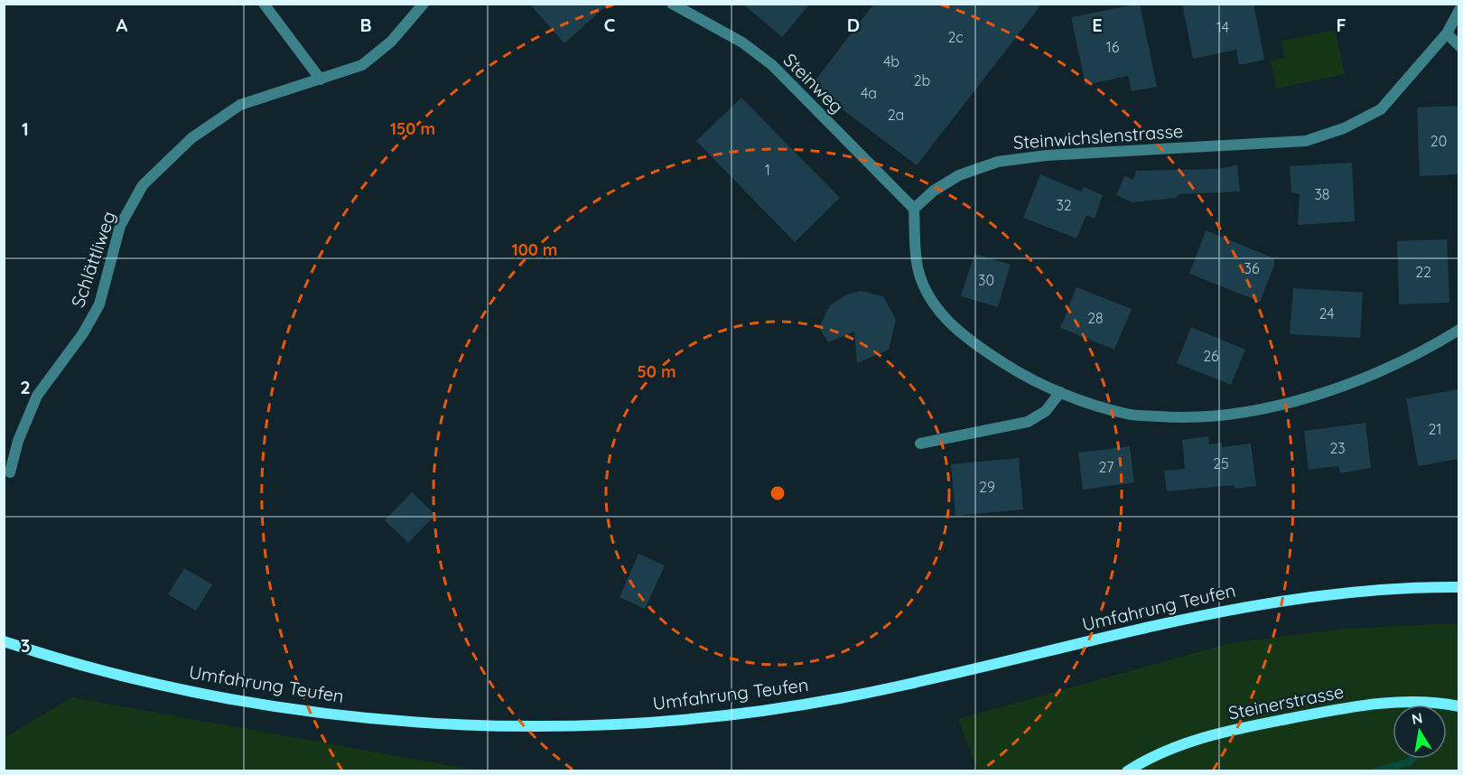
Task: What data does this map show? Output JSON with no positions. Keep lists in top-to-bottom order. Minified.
{"streets":{"main road":["Umfahrung Teufen","Steinerstrasse"],"street":["Steinweg","Steinwichslenstrasse","Schlättliweg"]},"crossings":[["Steinweg","Steinwichslenstrasse"]],"house_numbers":["14","2c","16","4b","2b","4a","2a","20","1","38","32","36","22","30","24","28","26","21","23","25","27","29"],"north":"top","grid":{"columns":["A","B","C","D","E","F"],"rows":["1","2","3"]},"rings":["150 m","100 m","50 m"]}
